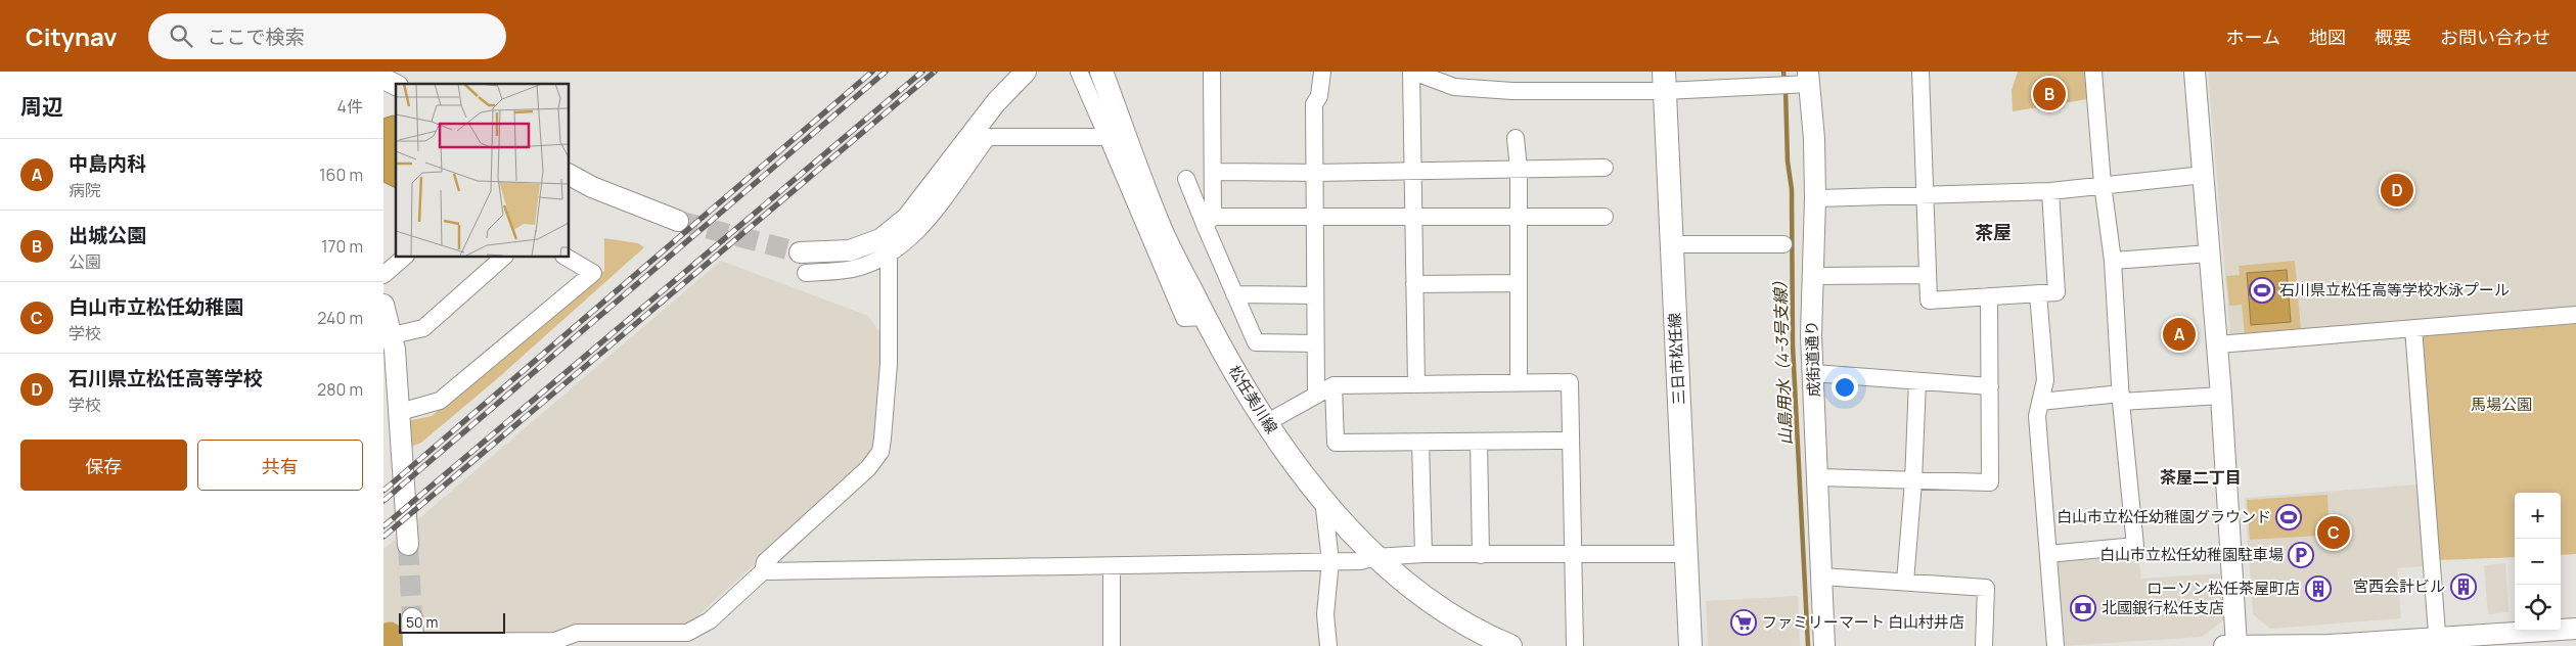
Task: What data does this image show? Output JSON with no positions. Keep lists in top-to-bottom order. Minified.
{"streets":{"main road":["三日市松任線","松任美川線"],"street":["成街道通り"]},"districts":["茶屋","茶屋二丁目"],"water":["山島用水（4-3号支線）"],"parks":["馬場公園"],"places":{"sports":["石川県立松任高等学校水泳プール","白山市立松任幼稚園グラウンド"],"parking":["白山市立松任幼稚園駐車場"],"building":["宮西会計ビル","ローソン松任茶屋町店"],"bank":["北國銀行松任支店"],"supermarket":["ファミリーマート 白山村井店"]},"scale_bar":"50 m","page":{"header":"Citynav","search":"ここで検索","nav":["ホーム","地図","概要","お問い合わせ"],"heading":["周辺","4件"],"pins":["B","D","A","C"],"list":[{"mark":"A","name":"中島内科","note":"病院","value":"160 m"},{"mark":"B","name":"出城公園","note":"公園","value":"170 m"},{"mark":"C","name":"白山市立松任幼稚園","note":"学校","value":"240 m"},{"mark":"D","name":"石川県立松任高等学校","note":"学校","value":"280 m"}],"buttons":["保存","共有"],"map_buttons":["+","−"],"scale":"50 m"}}
